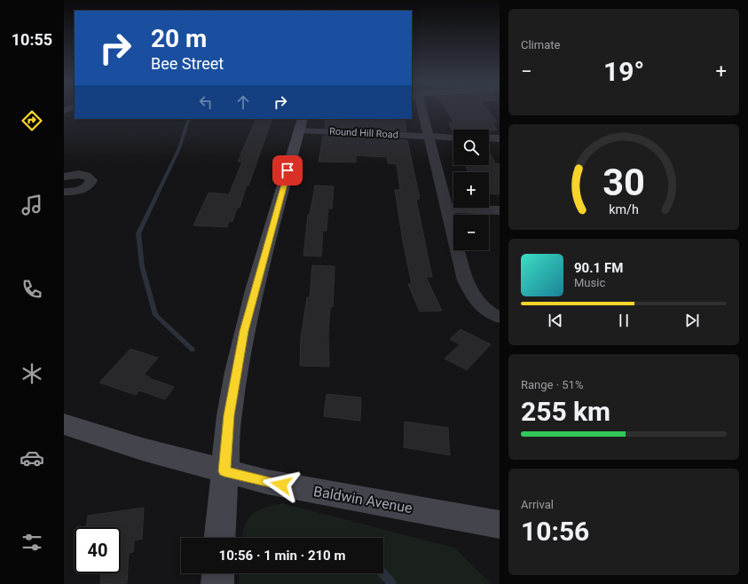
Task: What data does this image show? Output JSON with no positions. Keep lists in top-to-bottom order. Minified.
{"streets":{"street":["Round Hill Road","Baldwin Avenue"]},"page":{"tabs":"10:55","tile":["Climate",["Range · 51%","255 km"],["Arrival","10:56"]],"turn":["20 m","Bee Street"],"heat":["−","19°","+"],"map_buttons":["+","−"],"song":["90.1 FM","Music"],"limit":"40","trip":"10:56 · 1 min · 210 m","gauge":["30","km/h"]}}
